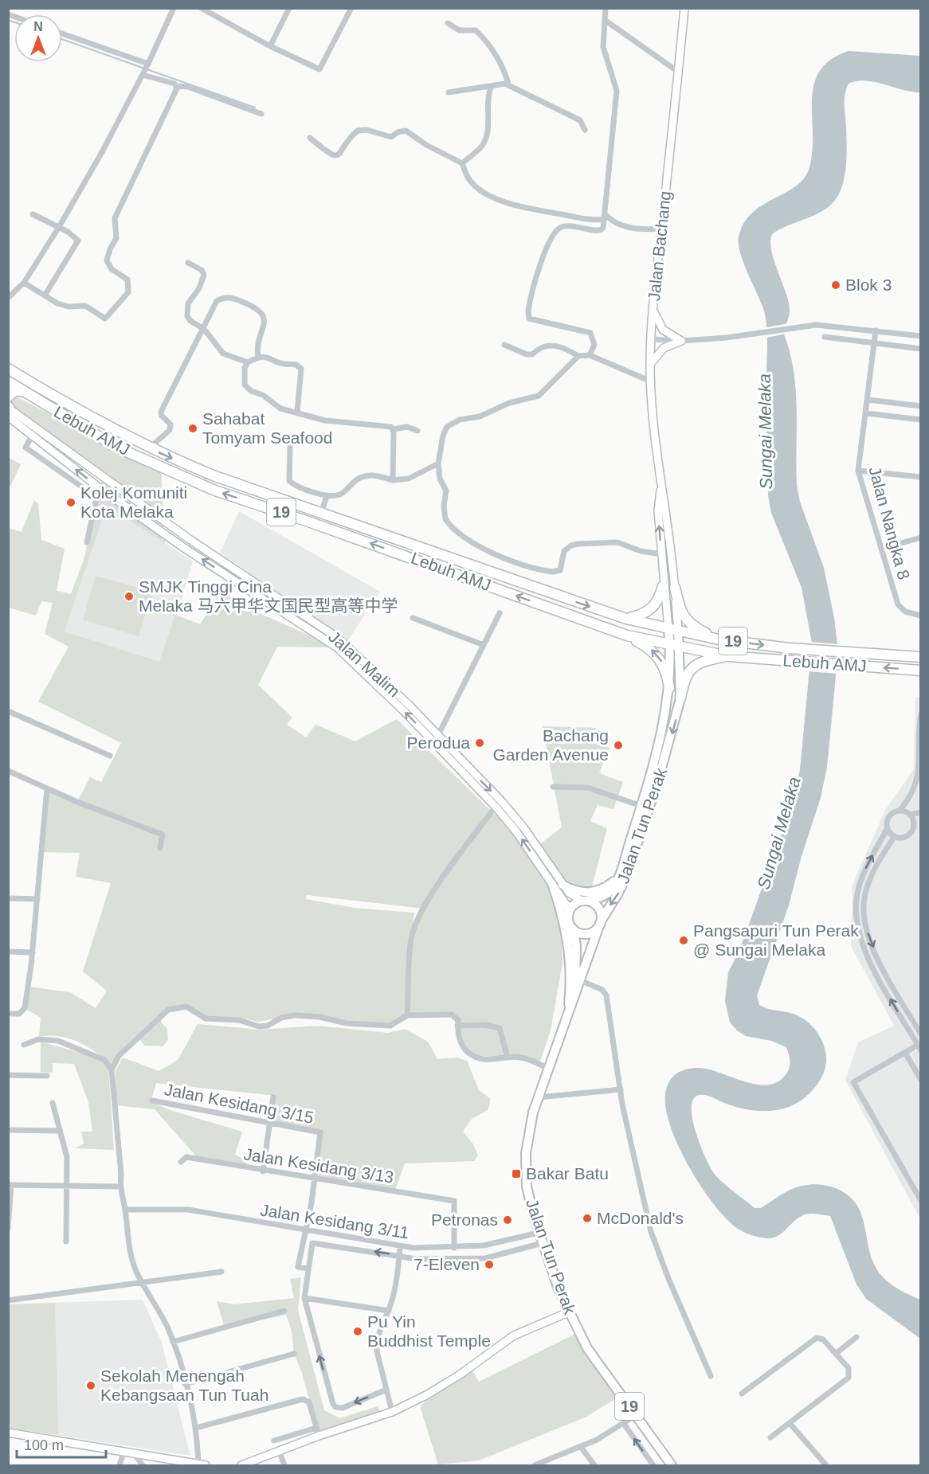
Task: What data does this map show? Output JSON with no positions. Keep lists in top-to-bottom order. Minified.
{"streets":{"highway":["Lebuh AMJ","19"],"main road":["Jalan Bachang","Jalan Malim","Jalan Tun Perak"],"street":["Jalan Nangka 8","Jalan Kesidang 3/15","Jalan Kesidang 3/13","Jalan Kesidang 3/11"]},"crossings":[["Jalan Bachang","Lebuh AMJ"],["Lebuh AMJ","Jalan Tun Perak"],["19","Jalan Malim"],["19","Jalan Tun Perak"],["Jalan Malim","Jalan Tun Perak"],["Jalan Tun Perak","Jalan Kesidang 3/11"],["Jalan Kesidang 3/15","Jalan Kesidang 3/13"],["Jalan Kesidang 3/13","Jalan Kesidang 3/11"]],"water":["Sungai Melaka"],"places":{"other":["Blok 3","Sahabat Tomyam Seafood","Kolej Komuniti Kota Melaka","SMJK Tinggi Cina Melaka 马六甲华文国民型高等中学","Perodua","Bachang Garden Avenue","Pangsapuri Tun Perak @ Sungai Melaka","McDonald's","Petronas","7-Eleven","Pu Yin Buddhist Temple","Sekolah Menengah Kebangsaan Tun Tuah"],"transit":["Bakar Batu"]},"scale_bar":"100 m","north":"top"}
